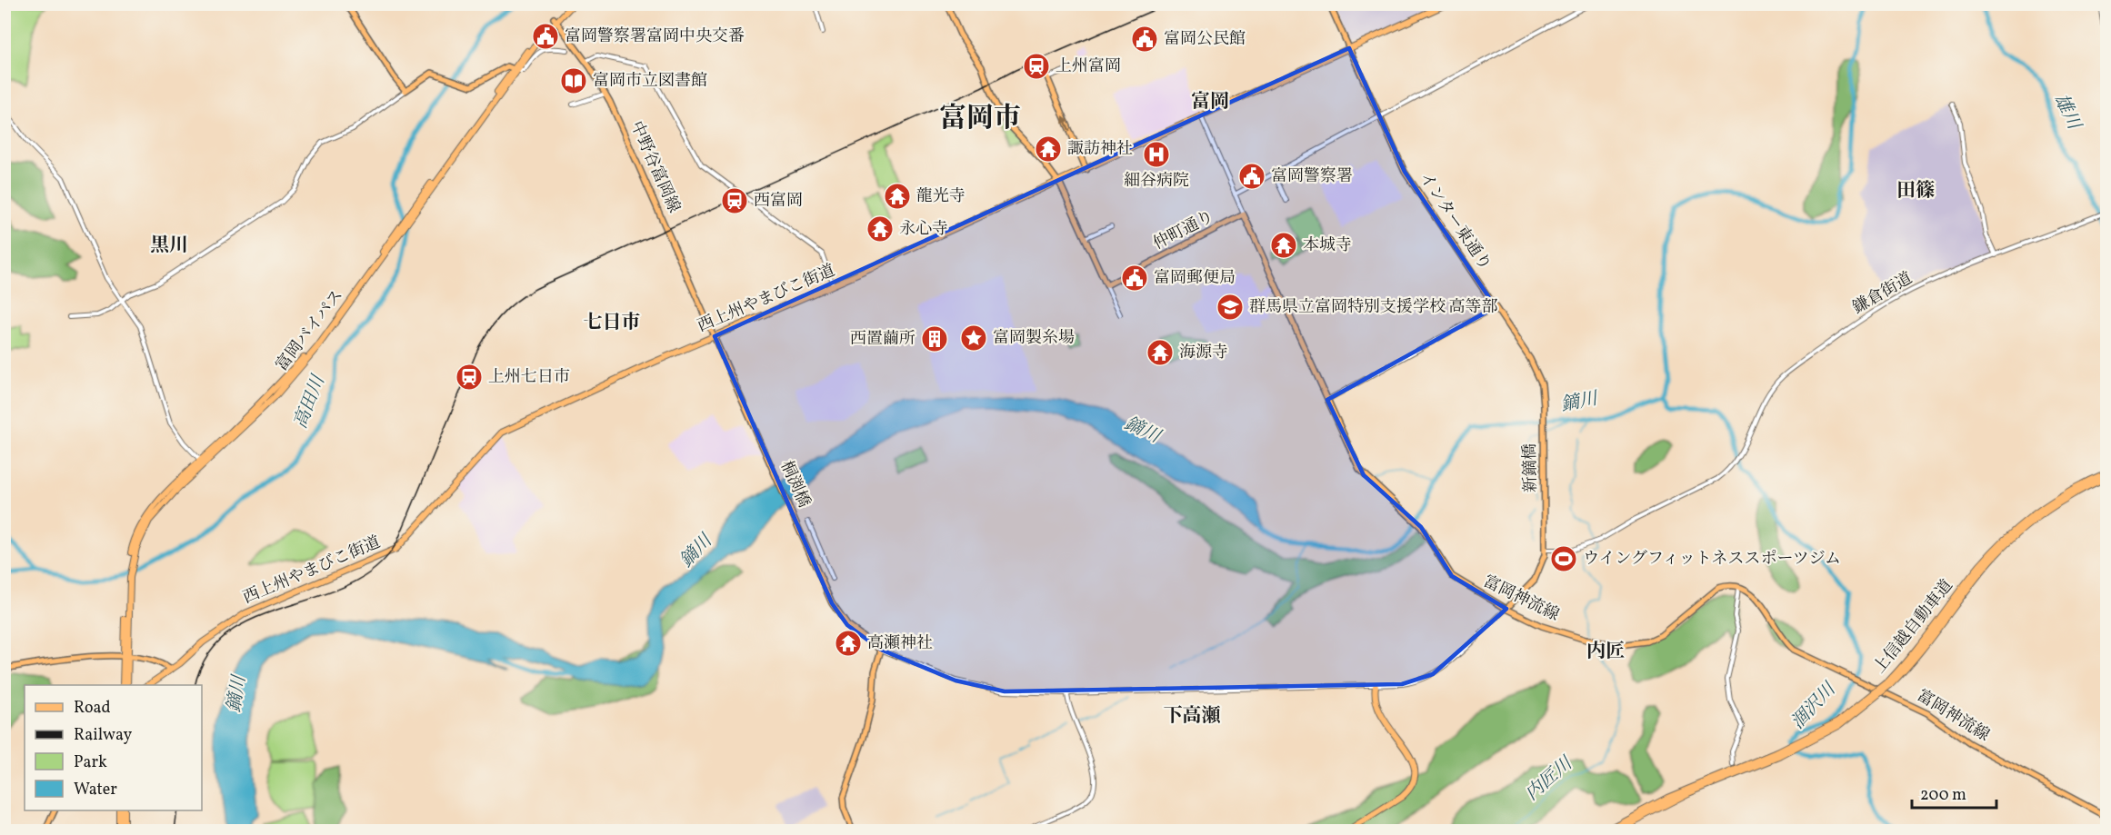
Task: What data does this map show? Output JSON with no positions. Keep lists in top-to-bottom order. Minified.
{"streets":{"highway":["西上州やまびこ街道","富岡バイパス","上信越自動車道"],"main road":["中野谷富岡線","インター東通り","仲町通り","新鏑橋","桐渕橋","富岡神流線"],"street":["鎌倉街道"]},"crossings":[["中野谷富岡線","西上州やまびこ街道"],["中野谷富岡線","富岡バイパス"],["中野谷富岡線","桐渕橋"],["インター東通り","西上州やまびこ街道"],["インター東通り","新鏑橋"],["仲町通り","富岡神流線"],["鎌倉街道","新鏑橋"]],"districts":["富岡","富岡市","田篠","黒川","七日市","内匠","下高瀬"],"water":["雄川","高田川","鏑川","涸沢川","内匠川"],"places":{"public building":["富岡警察署富岡中央交番","富岡公民館","富岡警察署","富岡郵便局"],"station":["上州富岡","西富岡","上州七日市"],"library":["富岡市立図書館"],"temple":["諏訪神社","龍光寺","永心寺","本城寺","海源寺","高瀬神社"],"hospital":["細谷病院"],"school or university":["群馬県立富岡特別支援学校 高等部"],"place":["富岡製糸場"],"building":["西置繭所"],"sports":["ウイングフィットネススポーツジム"]},"legend":["Road","Railway","Park","Water"],"scale_bar":"200 m"}
